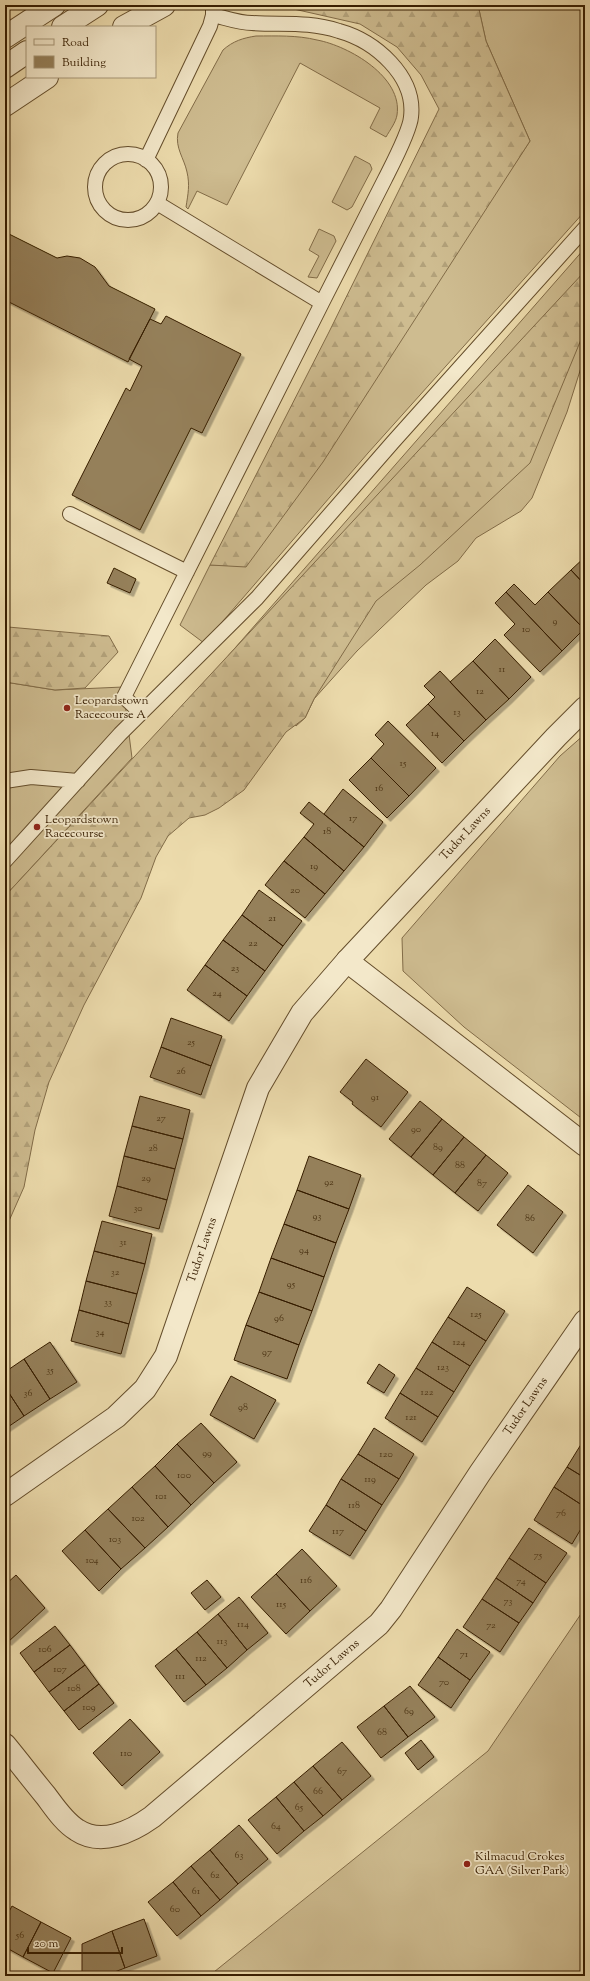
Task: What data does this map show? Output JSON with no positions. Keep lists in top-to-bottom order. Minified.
{"streets":{"street":["Tudor Lawns"]},"places":["Leopardstown Racecourse A","Leopardstown Racecourse","Kilmacud Crokes GAA (Silver Park)"],"house_numbers":["9","10","11","12","13","14","15","16","17","18","19","20","21","22","23","24","25","26","91","27","90","89","28","88","29","92","87","30","93","86","31","94","32","95","33","125","96","34","124","97","123","35","122","36","98","121","99","120","100","119","101","118","76","102","117","103","75","104","116","74","73","115","114","72","113","106","71","112","107","111","70","108","109","69","68","110","67","66","65","64","63","62","61","60","56"],"legend":["Road","Building"],"scale_bar":"20 m"}
